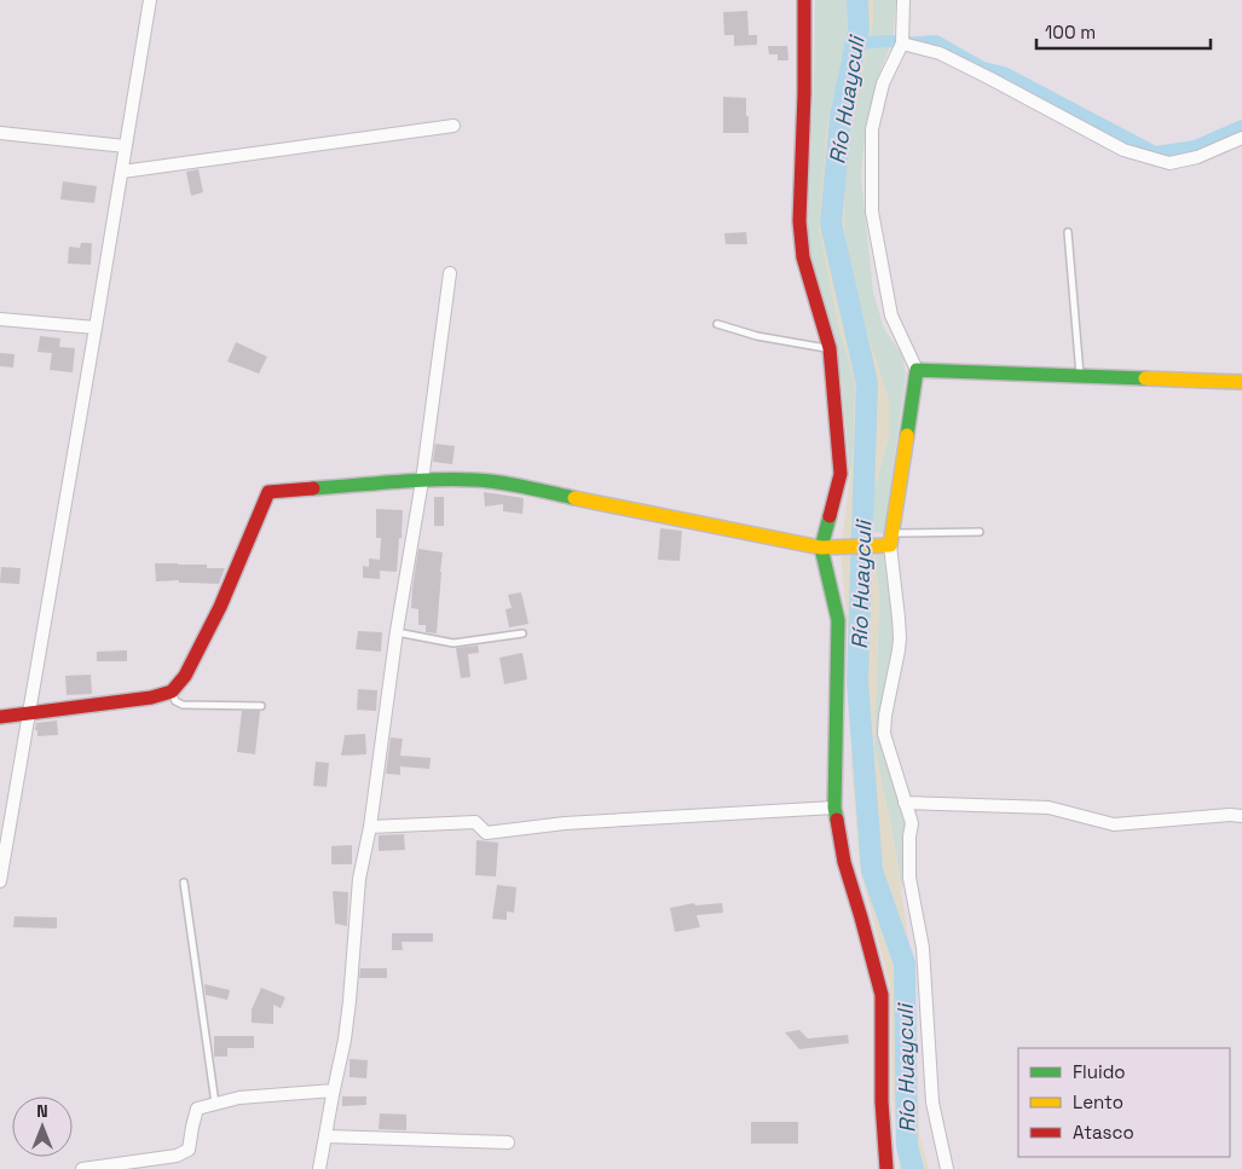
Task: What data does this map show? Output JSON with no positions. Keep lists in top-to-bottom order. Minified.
{"water":["Río Huayculi"],"legend":["Fluido","Lento","Atasco"],"scale_bar":"100 m","north":"top"}
